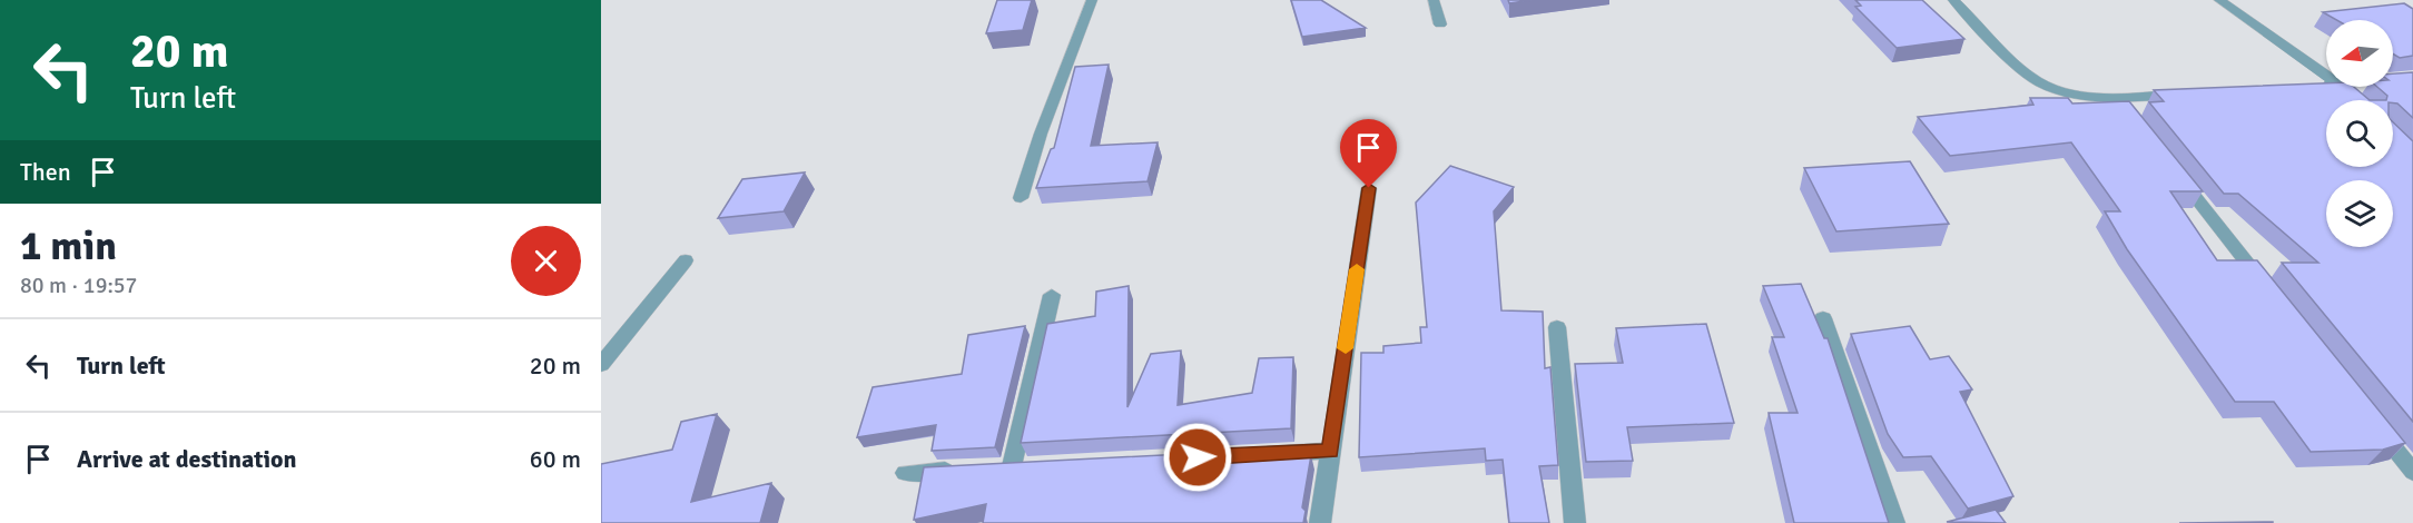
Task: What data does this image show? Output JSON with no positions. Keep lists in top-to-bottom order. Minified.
{"north":"left","page":{"turn":["20 m","Turn left"],"then":"Then","heading":["1 min","80 m · 19:57"],"list":[{"name":"Turn left","value":"20 m"},{"name":"Arrive at destination","value":"60 m"}]}}
